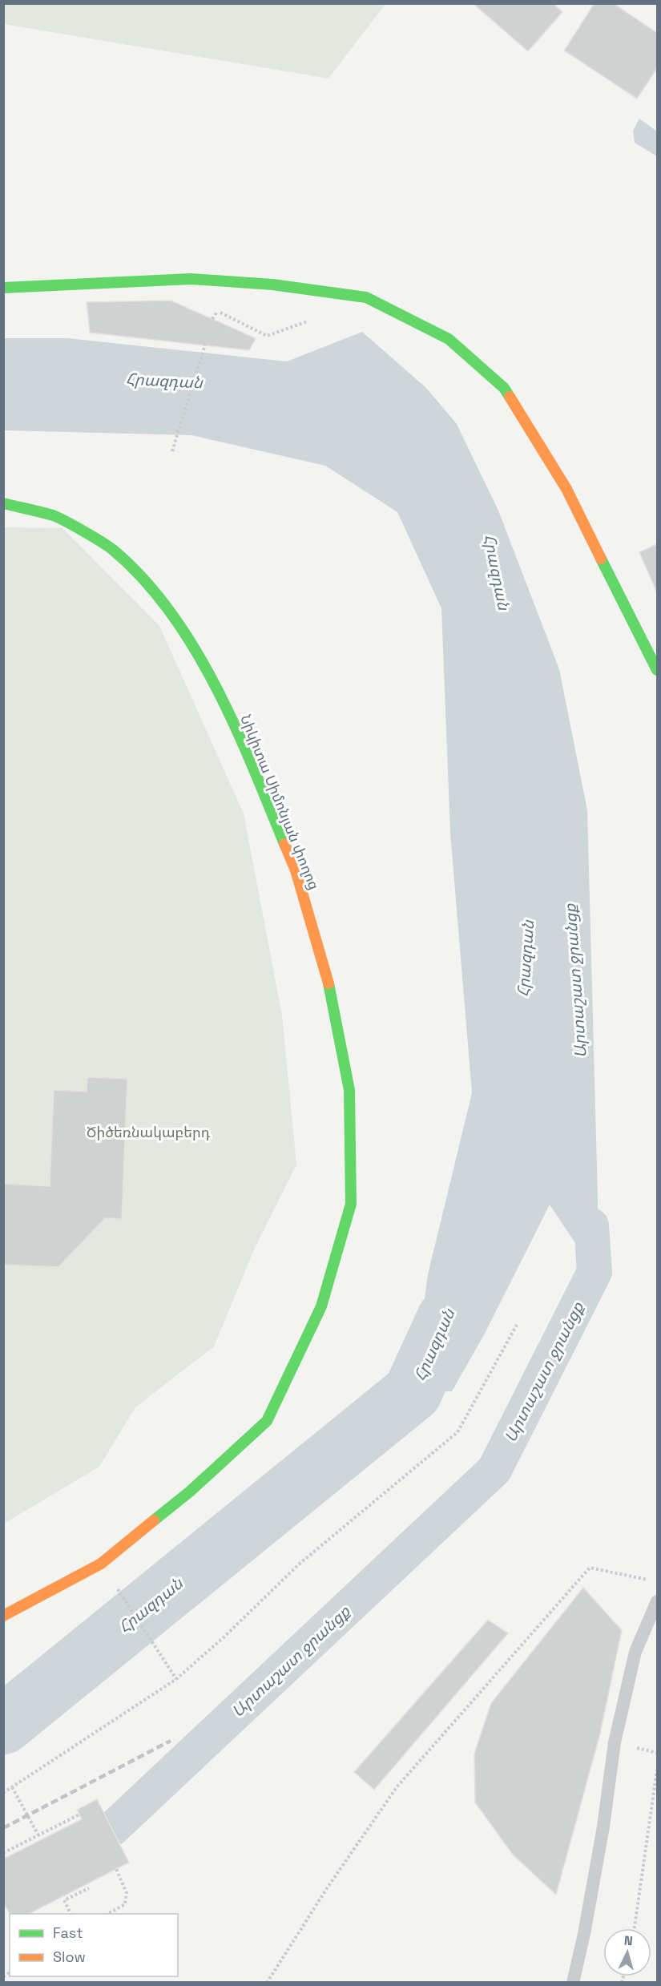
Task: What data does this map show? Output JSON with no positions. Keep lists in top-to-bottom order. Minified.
{"streets":{"street":["Նիկիտա Սիմոնյան փողոց"]},"water":["Հրազդան","Արտաշատ ջրանցք"],"parks":["Ծիծեռնակաբերդ"],"legend":["Fast","Slow"],"north":"top"}
